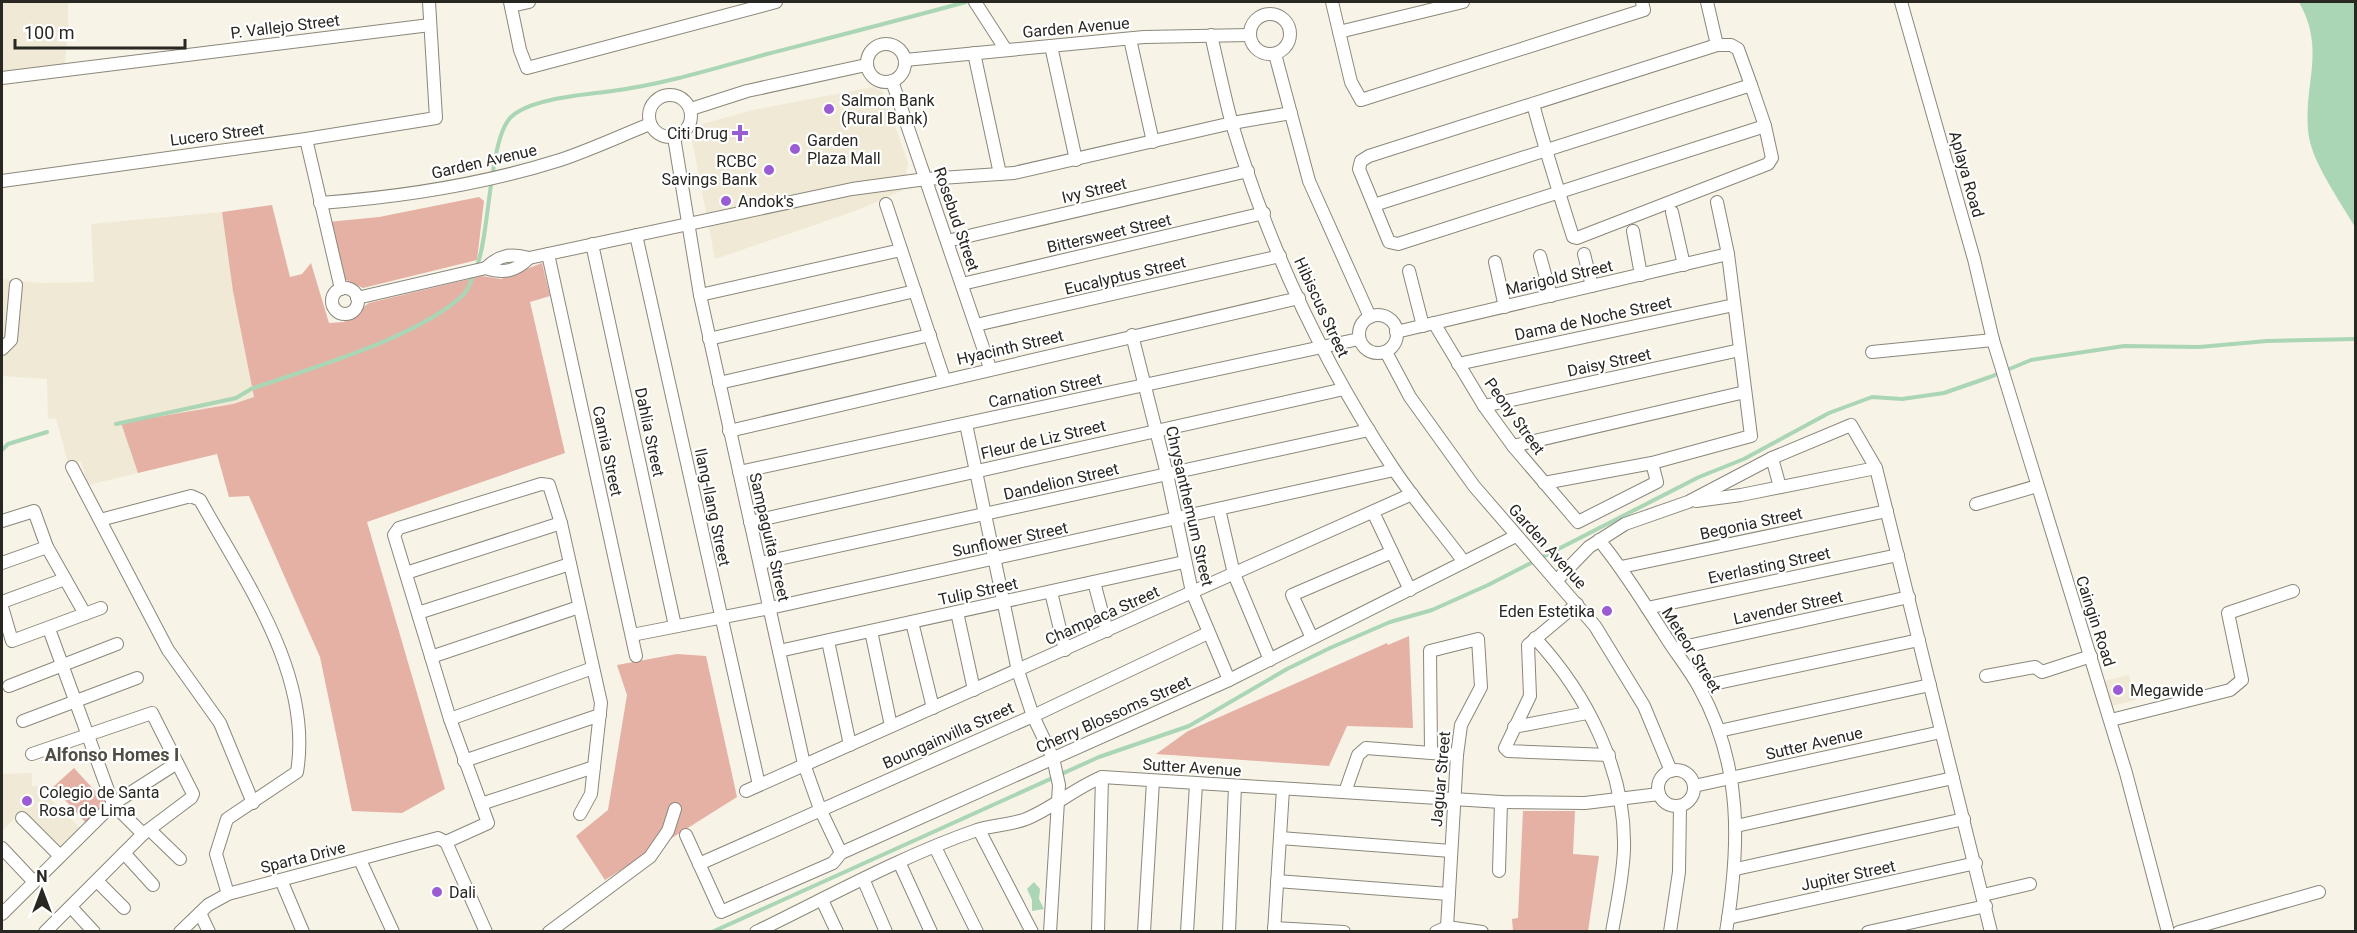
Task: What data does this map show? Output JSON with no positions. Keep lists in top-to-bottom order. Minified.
{"streets":{"street":["P. Vallejo Street","Garden Avenue","Lucero Street","Aplaya Road","Ivy Street","Rosebud Street","Bittersweet Street","Eucalyptus Street","Marigold Street","Hibiscus Street","Dama de Noche Street","Hyacinth Street","Daisy Street","Carnation Street","Peony Street","Dahlia Street","Fleur de Liz Street","Camia Street","Dandelion Street","Chrysanthemum Street","Ilang-Ilang Street","Begonia Street","Sampaguita Street","Sunflower Street","Everlasting Street","Tulip Street","Lavender Street","Champaca Street","Caingin Road","Meteor Street","Cherry Blossoms Street","Boungainvilla Street","Sutter Avenue","Jaguar Street","Sparta Drive","Jupiter Street"]},"crossings":[["P. Vallejo Street","Lucero Street"],["Garden Avenue","Rosebud Street"],["Garden Avenue","Marigold Street"],["Garden Avenue","Hibiscus Street"],["Garden Avenue","Carnation Street"],["Garden Avenue","Sampaguita Street"],["Garden Avenue","Cherry Blossoms Street"],["Garden Avenue","Sutter Avenue"],["Aplaya Road","Caingin Road"],["Ivy Street","Rosebud Street"],["Ivy Street","Hibiscus Street"],["Rosebud Street","Bittersweet Street"],["Rosebud Street","Eucalyptus Street"],["Rosebud Street","Hyacinth Street"],["Bittersweet Street","Hibiscus Street"],["Eucalyptus Street","Hibiscus Street"],["Marigold Street","Carnation Street"],["Marigold Street","Peony Street"],["Hibiscus Street","Hyacinth Street"],["Hibiscus Street","Carnation Street"],["Hibiscus Street","Fleur de Liz Street"],["Hibiscus Street","Dandelion Street"],["Hibiscus Street","Sunflower Street"],["Hibiscus Street","Champaca Street"],["Hibiscus Street","Cherry Blossoms Street"],["Dama de Noche Street","Peony Street"],["Hyacinth Street","Chrysanthemum Street"],["Hyacinth Street","Sampaguita Street"],["Daisy Street","Peony Street"],["Carnation Street","Chrysanthemum Street"],["Carnation Street","Sampaguita Street"],["Dahlia Street","Sunflower Street"],["Fleur de Liz Street","Chrysanthemum Street"],["Fleur de Liz Street","Sampaguita Street"],["Camia Street","Sunflower Street"],["Dandelion Street","Chrysanthemum Street"],["Dandelion Street","Sampaguita Street"],["Chrysanthemum Street","Sunflower Street"],["Chrysanthemum Street","Tulip Street"],["Chrysanthemum Street","Champaca Street"],["Chrysanthemum Street","Cherry Blossoms Street"],["Chrysanthemum Street","Boungainvilla Street"],["Ilang-Ilang Street","Sunflower Street"],["Begonia Street","Meteor Street"],["Sampaguita Street","Sunflower Street"],["Sampaguita Street","Tulip Street"],["Sampaguita Street","Champaca Street"],["Sampaguita Street","Cherry Blossoms Street"],["Sampaguita Street","Boungainvilla Street"],["Everlasting Street","Meteor Street"],["Lavender Street","Meteor Street"],["Meteor Street","Sutter Avenue"],["Meteor Street","Jupiter Street"],["Cherry Blossoms Street","Boungainvilla Street"],["Sutter Avenue","Jaguar Street"]],"districts":["Alfonso Homes I"],"places":{"other":["Salmon Bank (Rural Bank)","Garden Plaza Mall","RCBC Savings Bank","Andok's","Eden Estetika","Megawide","Colegio de Santa Rosa de Lima","Dali"],"health":["Citi Drug"]},"scale_bar":"100 m","north":"top"}
